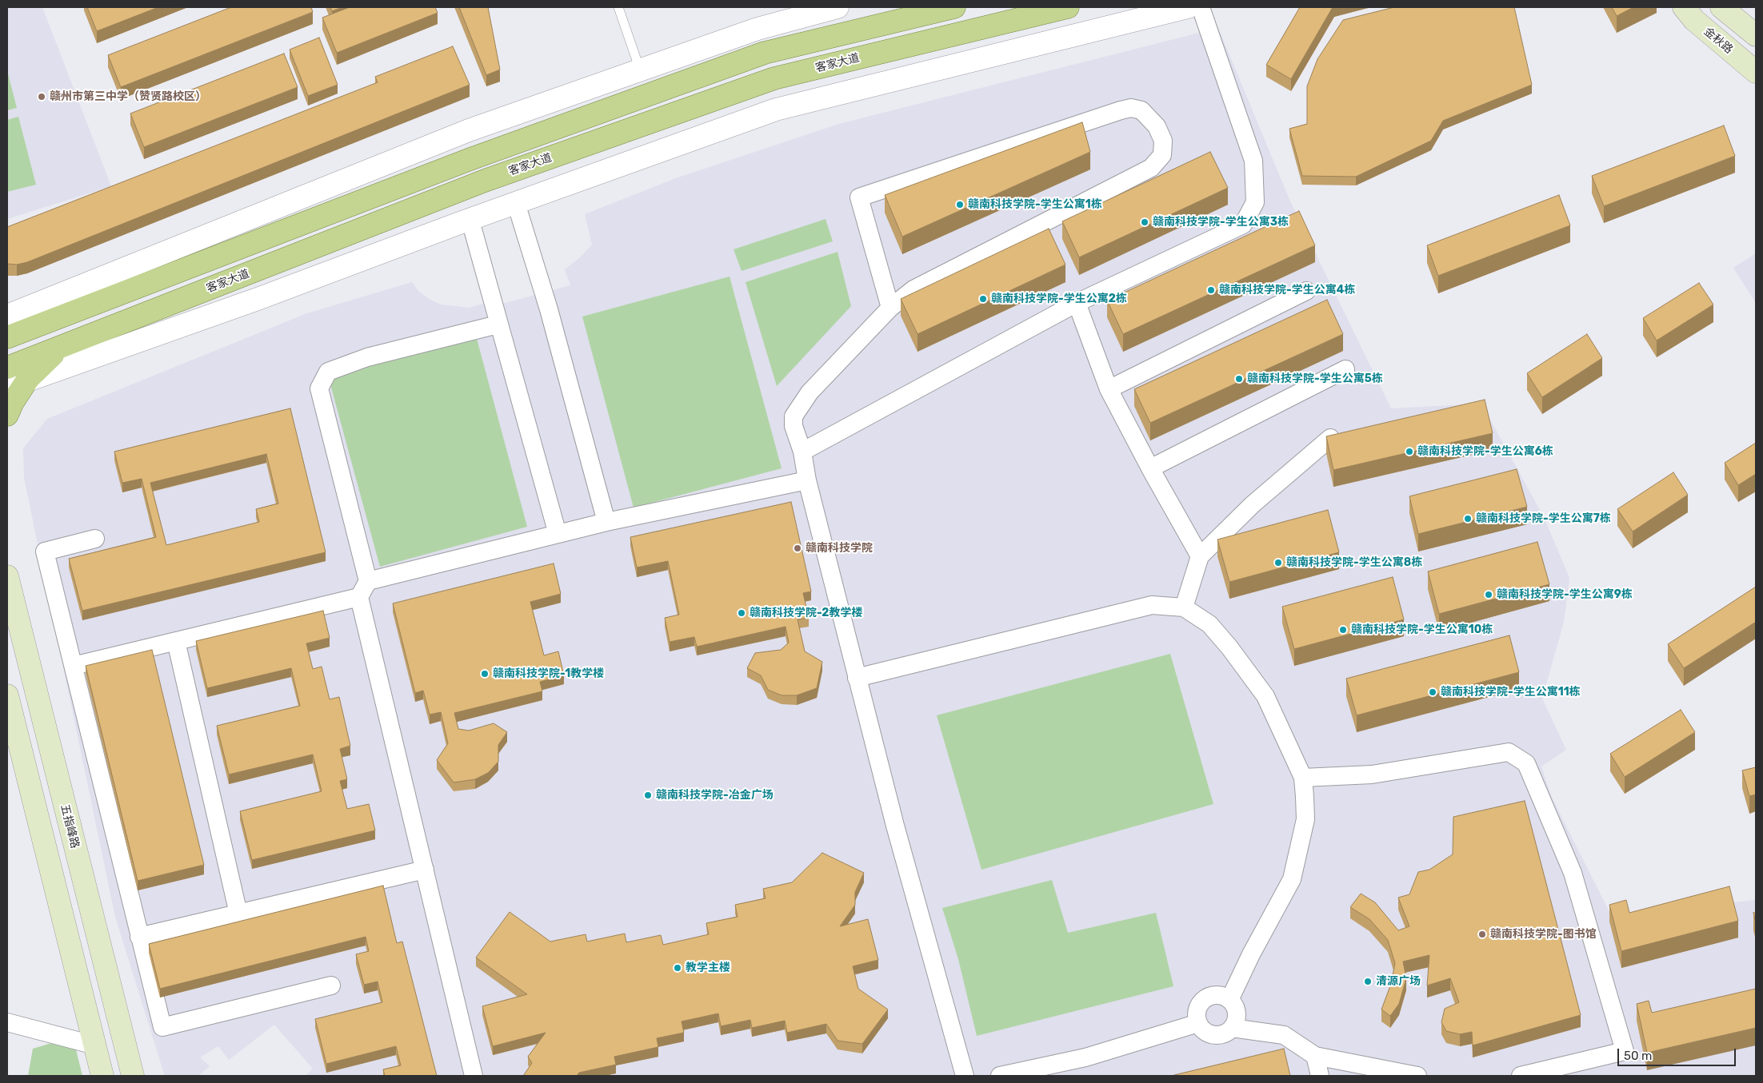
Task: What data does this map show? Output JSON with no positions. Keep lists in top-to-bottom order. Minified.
{"streets":{"main road":["金秋路","客家大道","五指峰路"]},"places":["赣州市第三中学（赞贤路校区）","赣南科技学院-学生公寓1栋","赣南科技学院-学生公寓3栋","赣南科技学院-学生公寓4栋","赣南科技学院-学生公寓2栋","赣南科技学院-学生公寓5栋","赣南科技学院-学生公寓6栋","赣南科技学院-学生公寓7栋","赣南科技学院","赣南科技学院-学生公寓8栋","赣南科技学院-学生公寓9栋","赣南科技学院-2教学楼","赣南科技学院-学生公寓10栋","赣南科技学院-1教学楼","赣南科技学院-学生公寓11栋","赣南科技学院-冶金广场","赣南科技学院-图书馆","教学主楼","清源广场"],"scale_bar":"50 m"}
